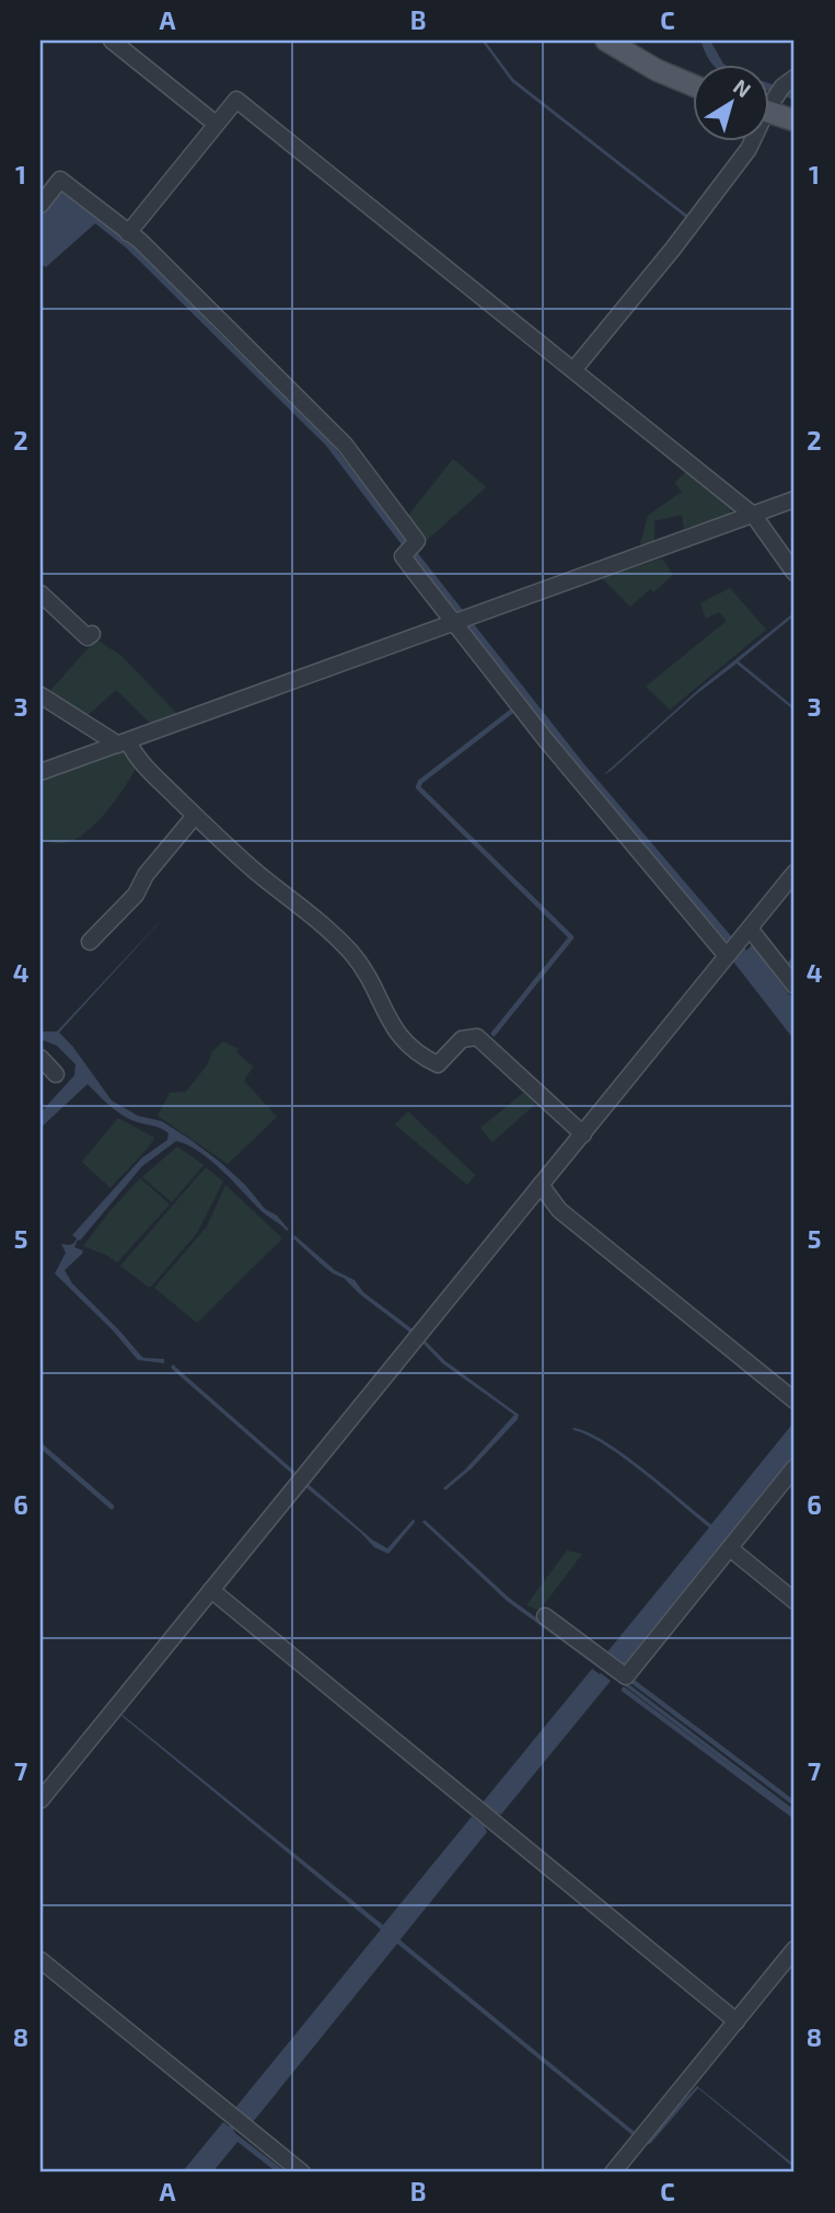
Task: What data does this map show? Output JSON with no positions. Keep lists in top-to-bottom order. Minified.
{"north":"top right","grid":{"columns":["A","B","C"],"rows":["1","2","3","4","5","6","7","8"]}}
